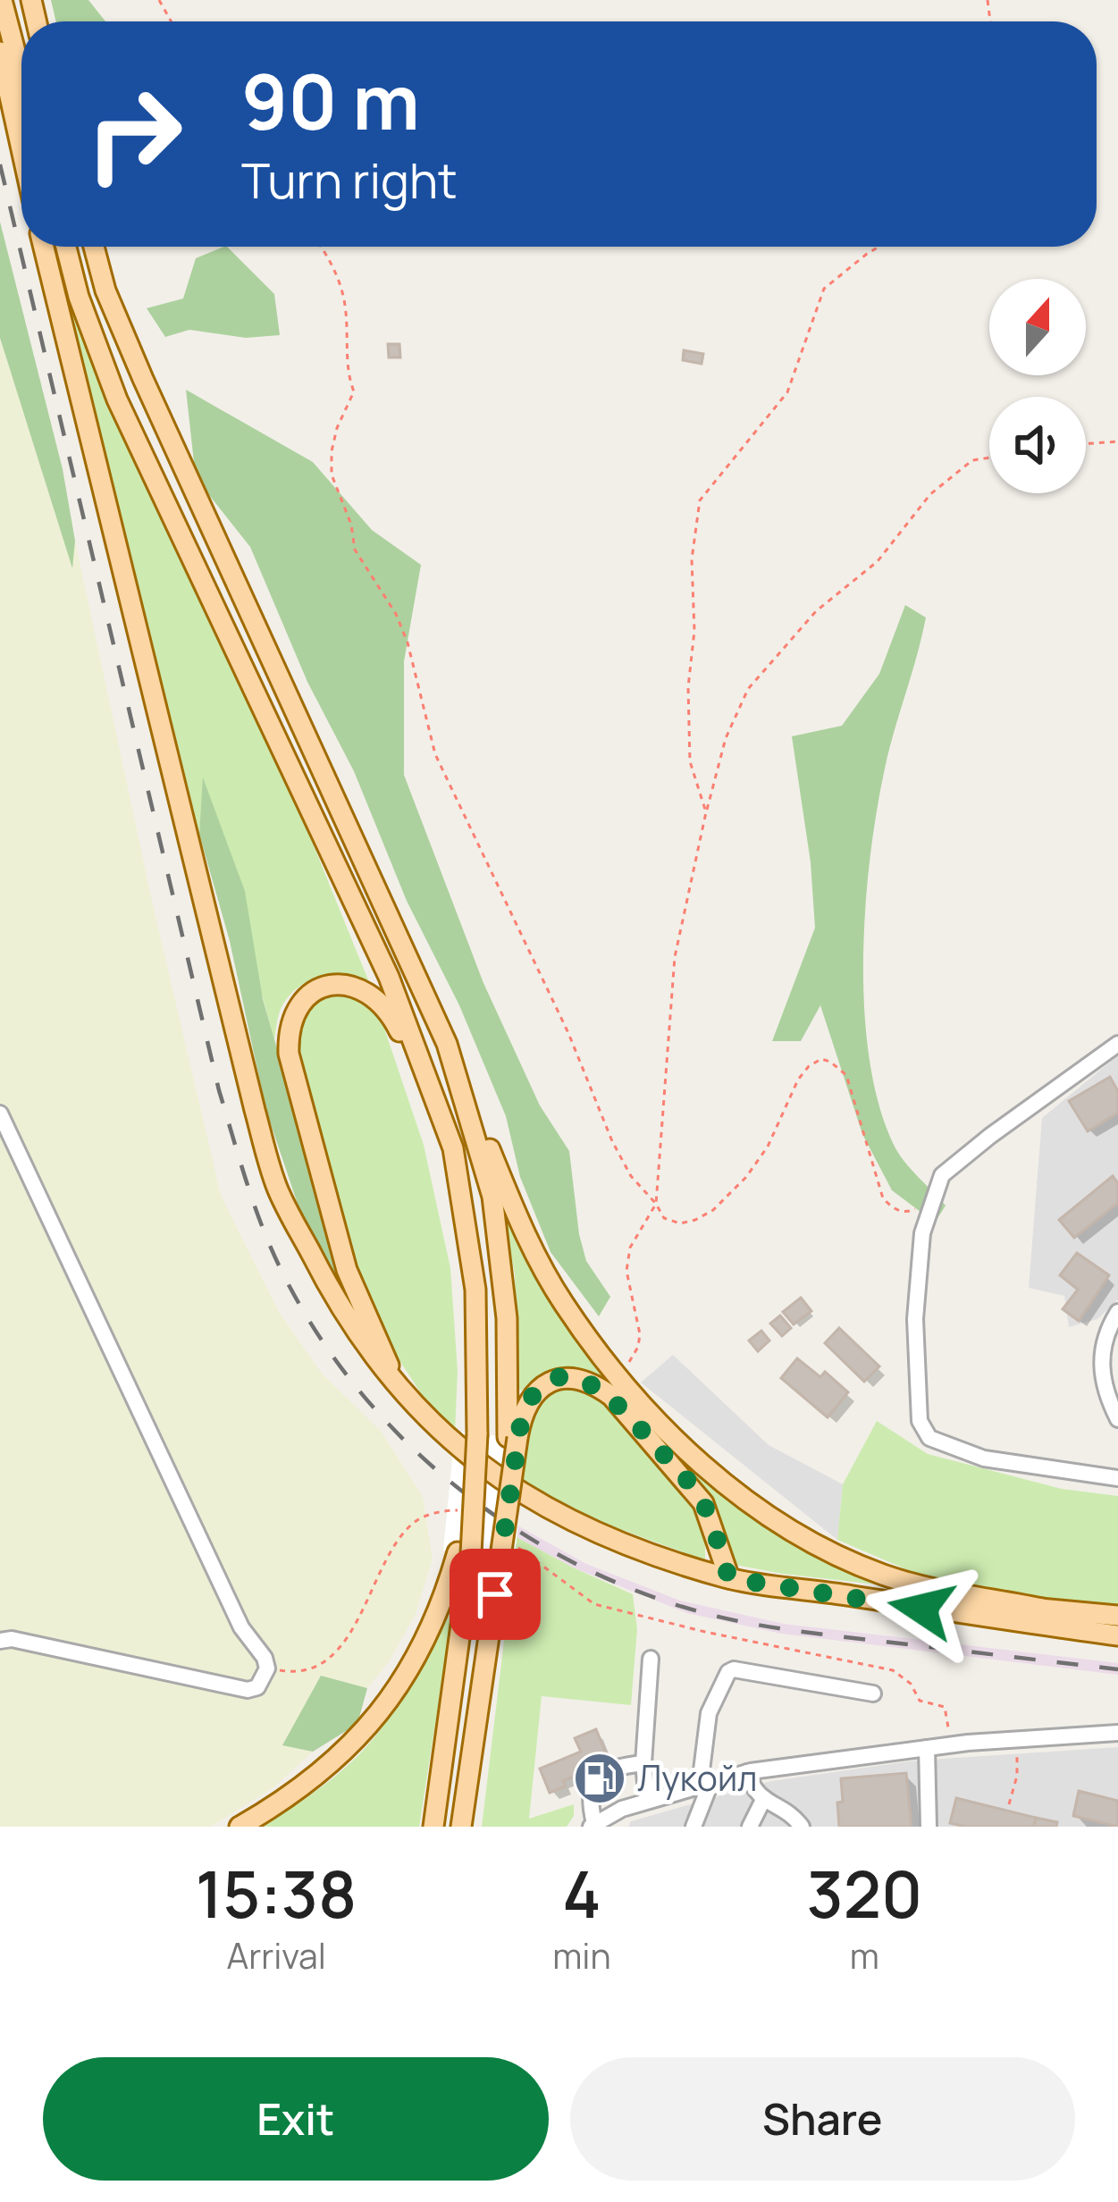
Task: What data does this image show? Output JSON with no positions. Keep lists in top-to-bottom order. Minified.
{"places":{"fuel station":["Лукойл"]},"north":"top","page":{"turn":["90 m","Turn right"],"eta":["15:38","Arrival","4","min","320","m"],"buttons":["Exit","Share"]}}
